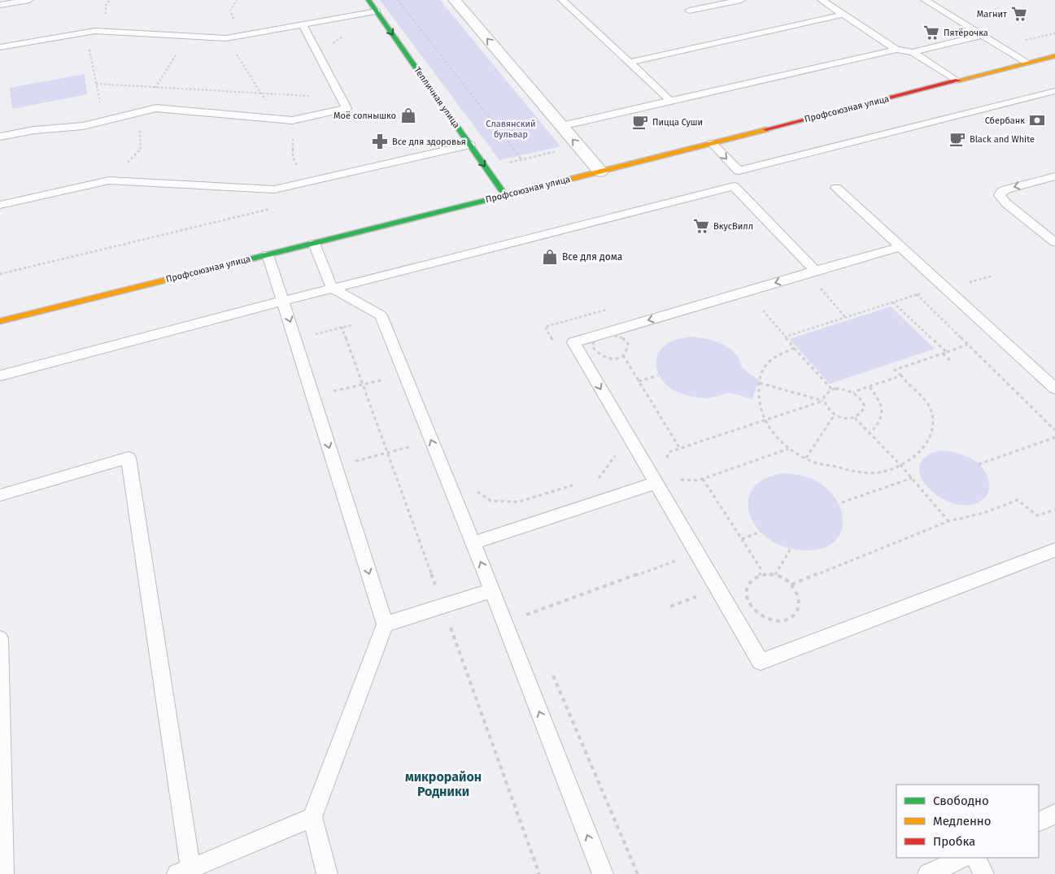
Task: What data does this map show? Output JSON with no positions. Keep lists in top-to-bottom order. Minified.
{"streets":{"main road":["Тепличная улица","Профсоюзная улица"]},"crossings":[["Тепличная улица","Профсоюзная улица"]],"one_way":["Тепличная улица"],"districts":["микрорайон Родники"],"parks":["Славянский бульвар"],"places":{"supermarket":["Магнит","Пятёрочка","ВкусВилл"],"shop":["Моё солнышко","Все для дома"],"bank":["Сбербанк"],"cafe":["Пицца Суши","Black and White"],"pharmacy":["Все для здоровья"]},"legend":["Свободно","Медленно","Пробка"]}
